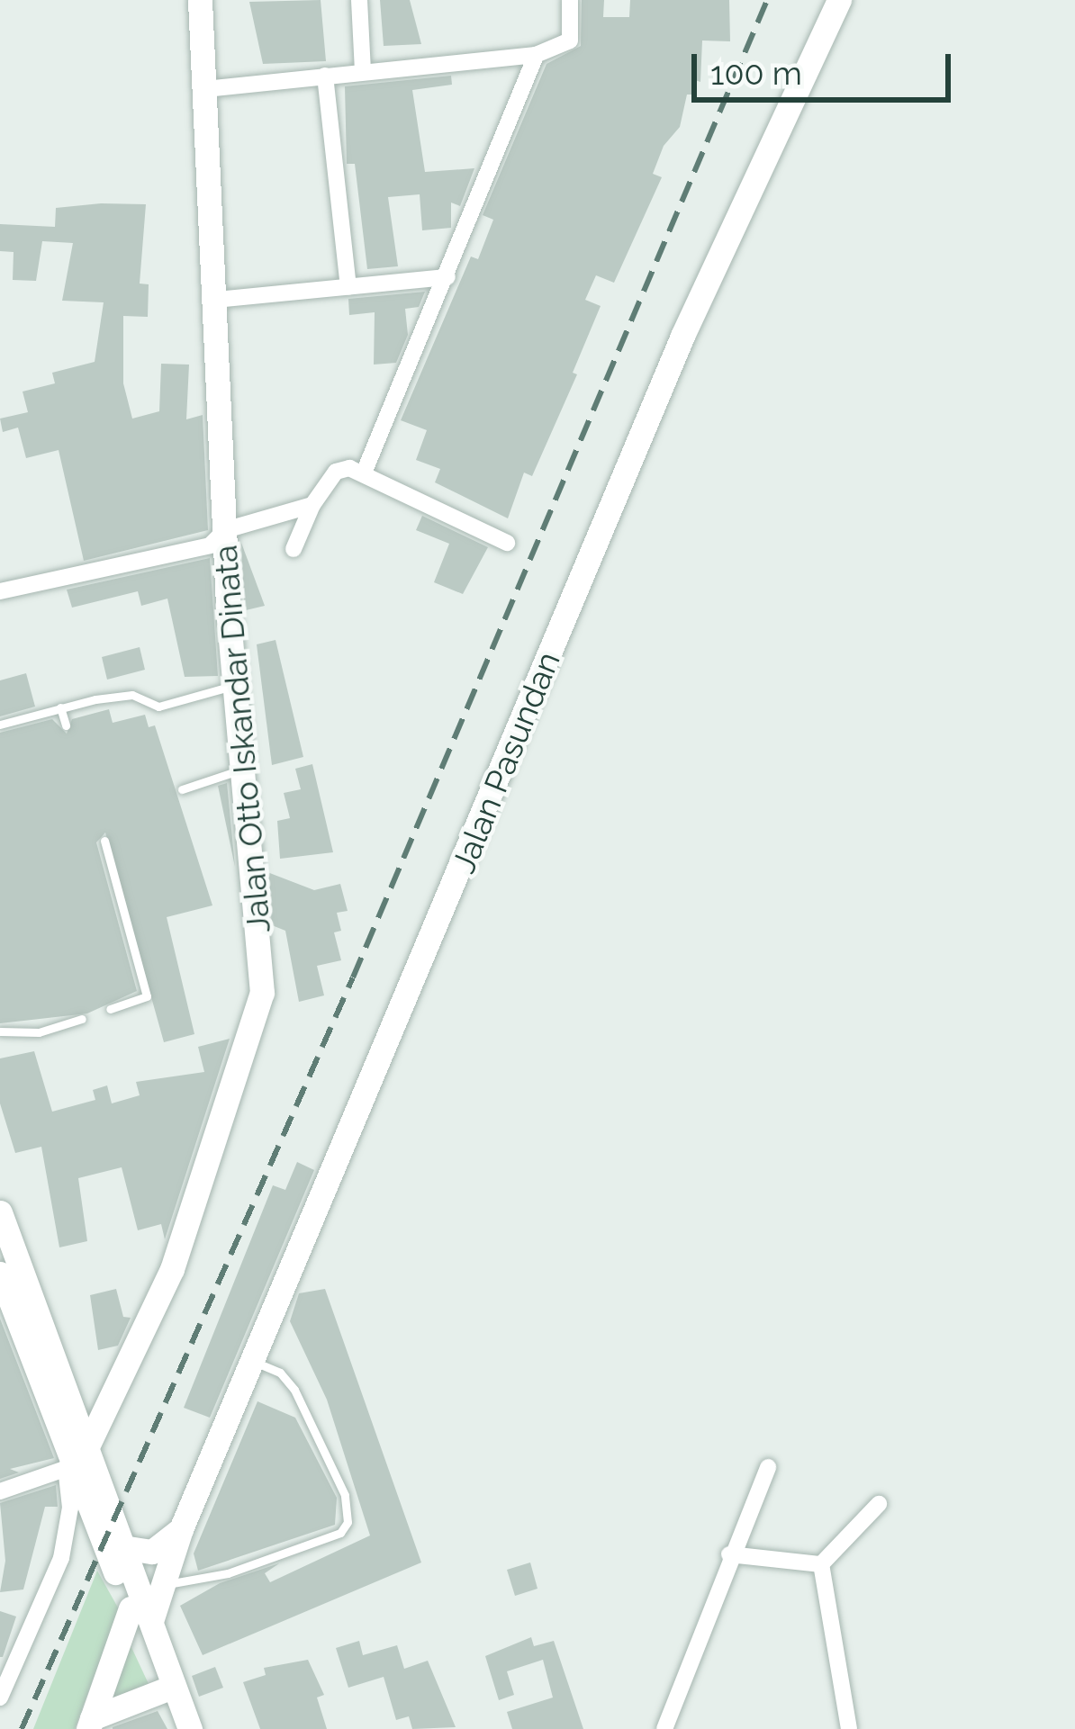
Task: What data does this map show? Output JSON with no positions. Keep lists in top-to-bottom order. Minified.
{"streets":{"street":["Jalan Otto Iskandar Dinata","Jalan Pasundan"]},"scale_bar":"100 m"}
